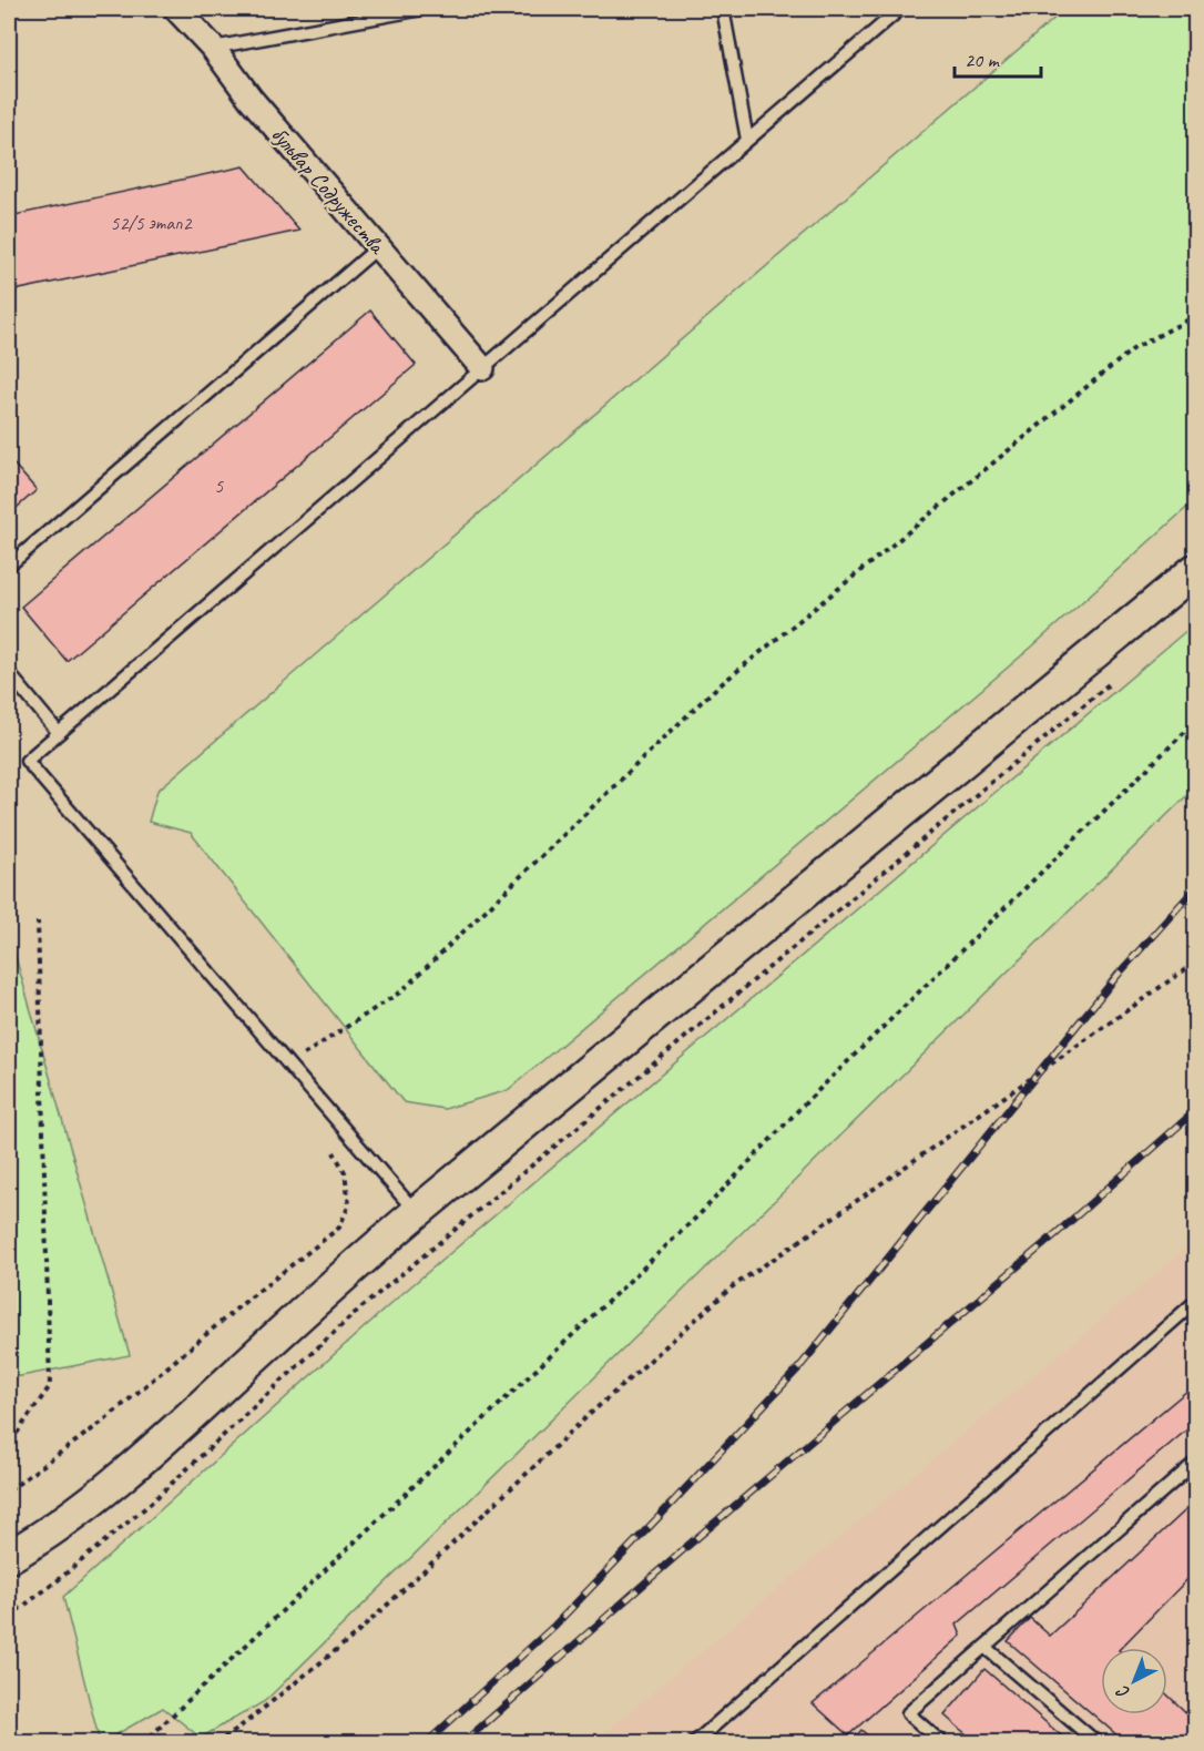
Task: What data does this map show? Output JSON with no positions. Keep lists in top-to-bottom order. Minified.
{"streets":{"street":["бульвар Содружества"]},"house_numbers":["52/5 этап2","5"],"scale_bar":"20 m","north":"bottom left"}
